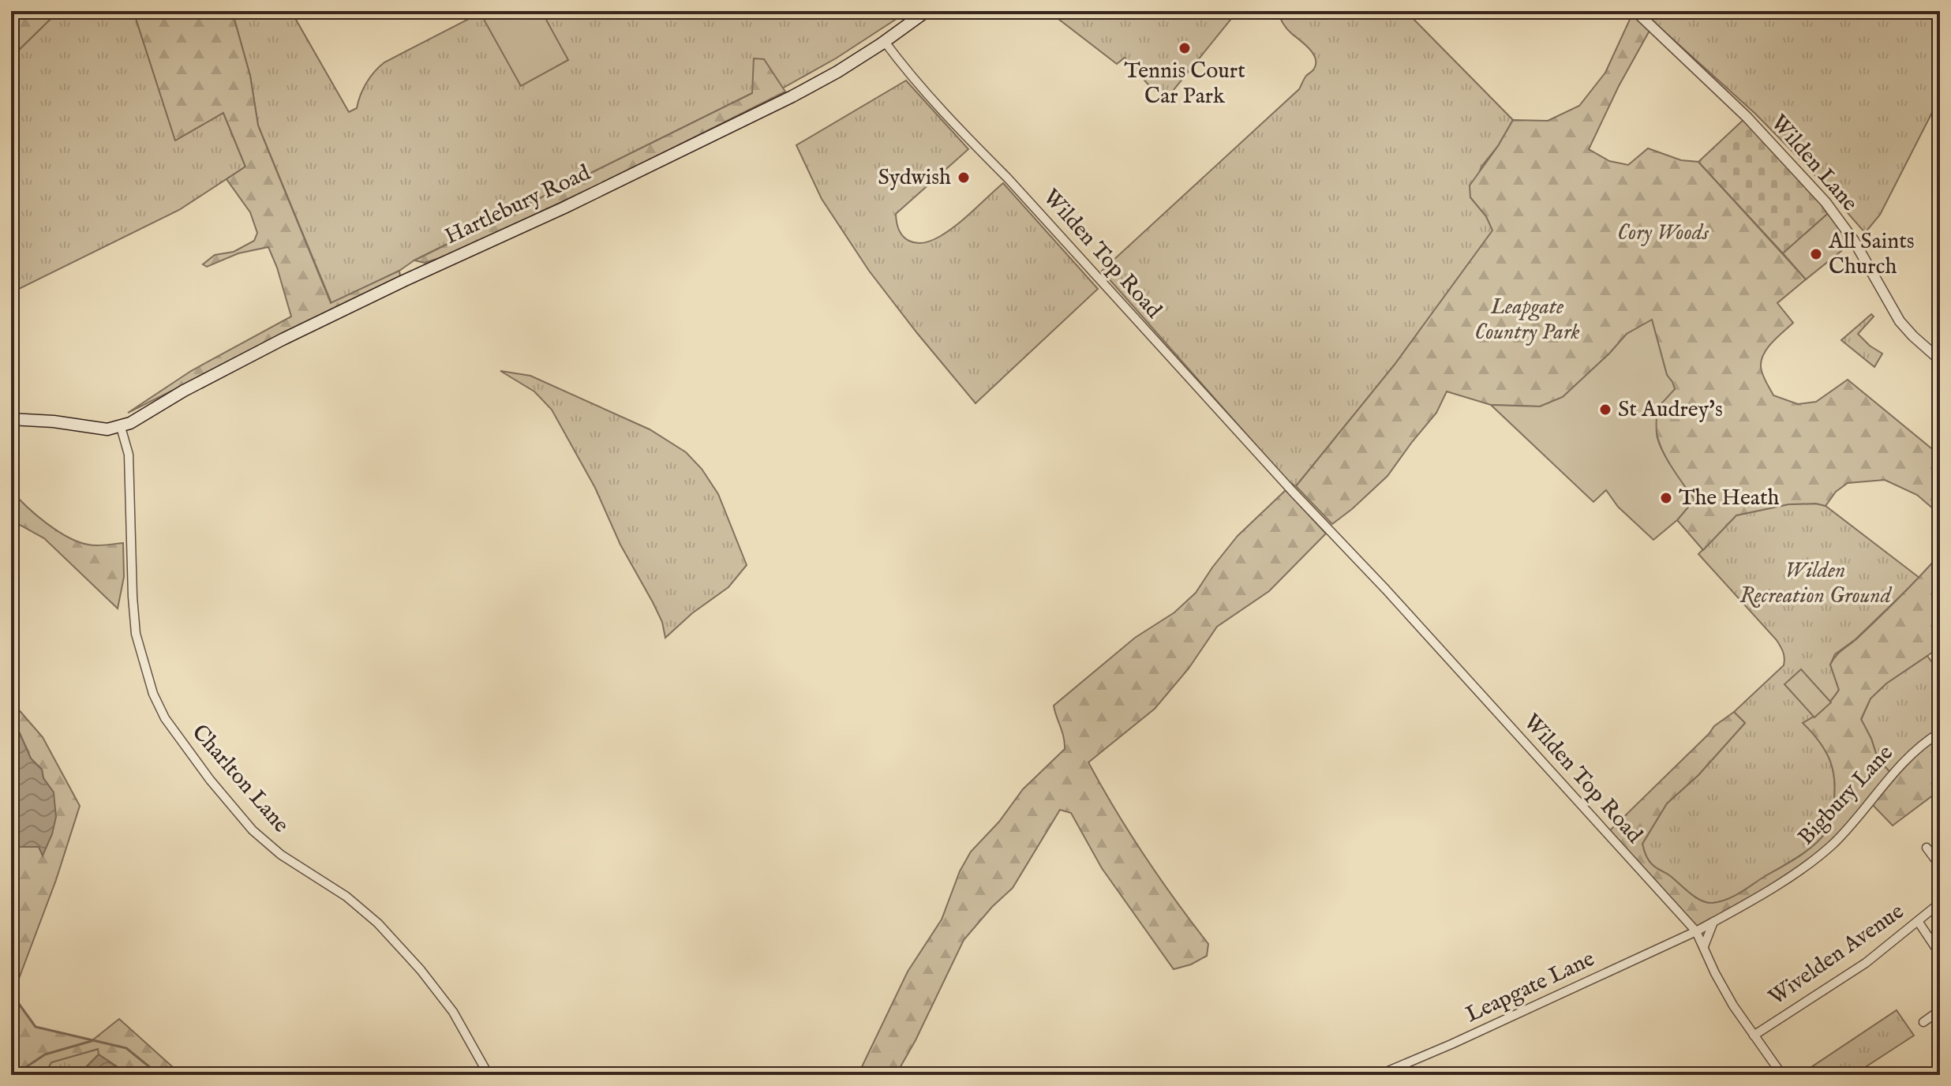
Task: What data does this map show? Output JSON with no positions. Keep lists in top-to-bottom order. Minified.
{"streets":{"main road":["Hartlebury Road"],"street":["Wilden Lane","Wilden Top Road","Charlton Lane","Bigbury Lane","Wivelden Avenue","Leapgate Lane"]},"crossings":[["Hartlebury Road","Wilden Top Road"],["Hartlebury Road","Charlton Lane"],["Wilden Top Road","Bigbury Lane"],["Wilden Top Road","Wivelden Avenue"],["Wilden Top Road","Leapgate Lane"],["Bigbury Lane","Leapgate Lane"]],"parks":["Cory Woods","Leapgate Country Park","Wilden Recreation Ground"],"places":["Tennis Court Car Park","Sydwish","All Saints Church","St Audrey's","The Heath"]}
